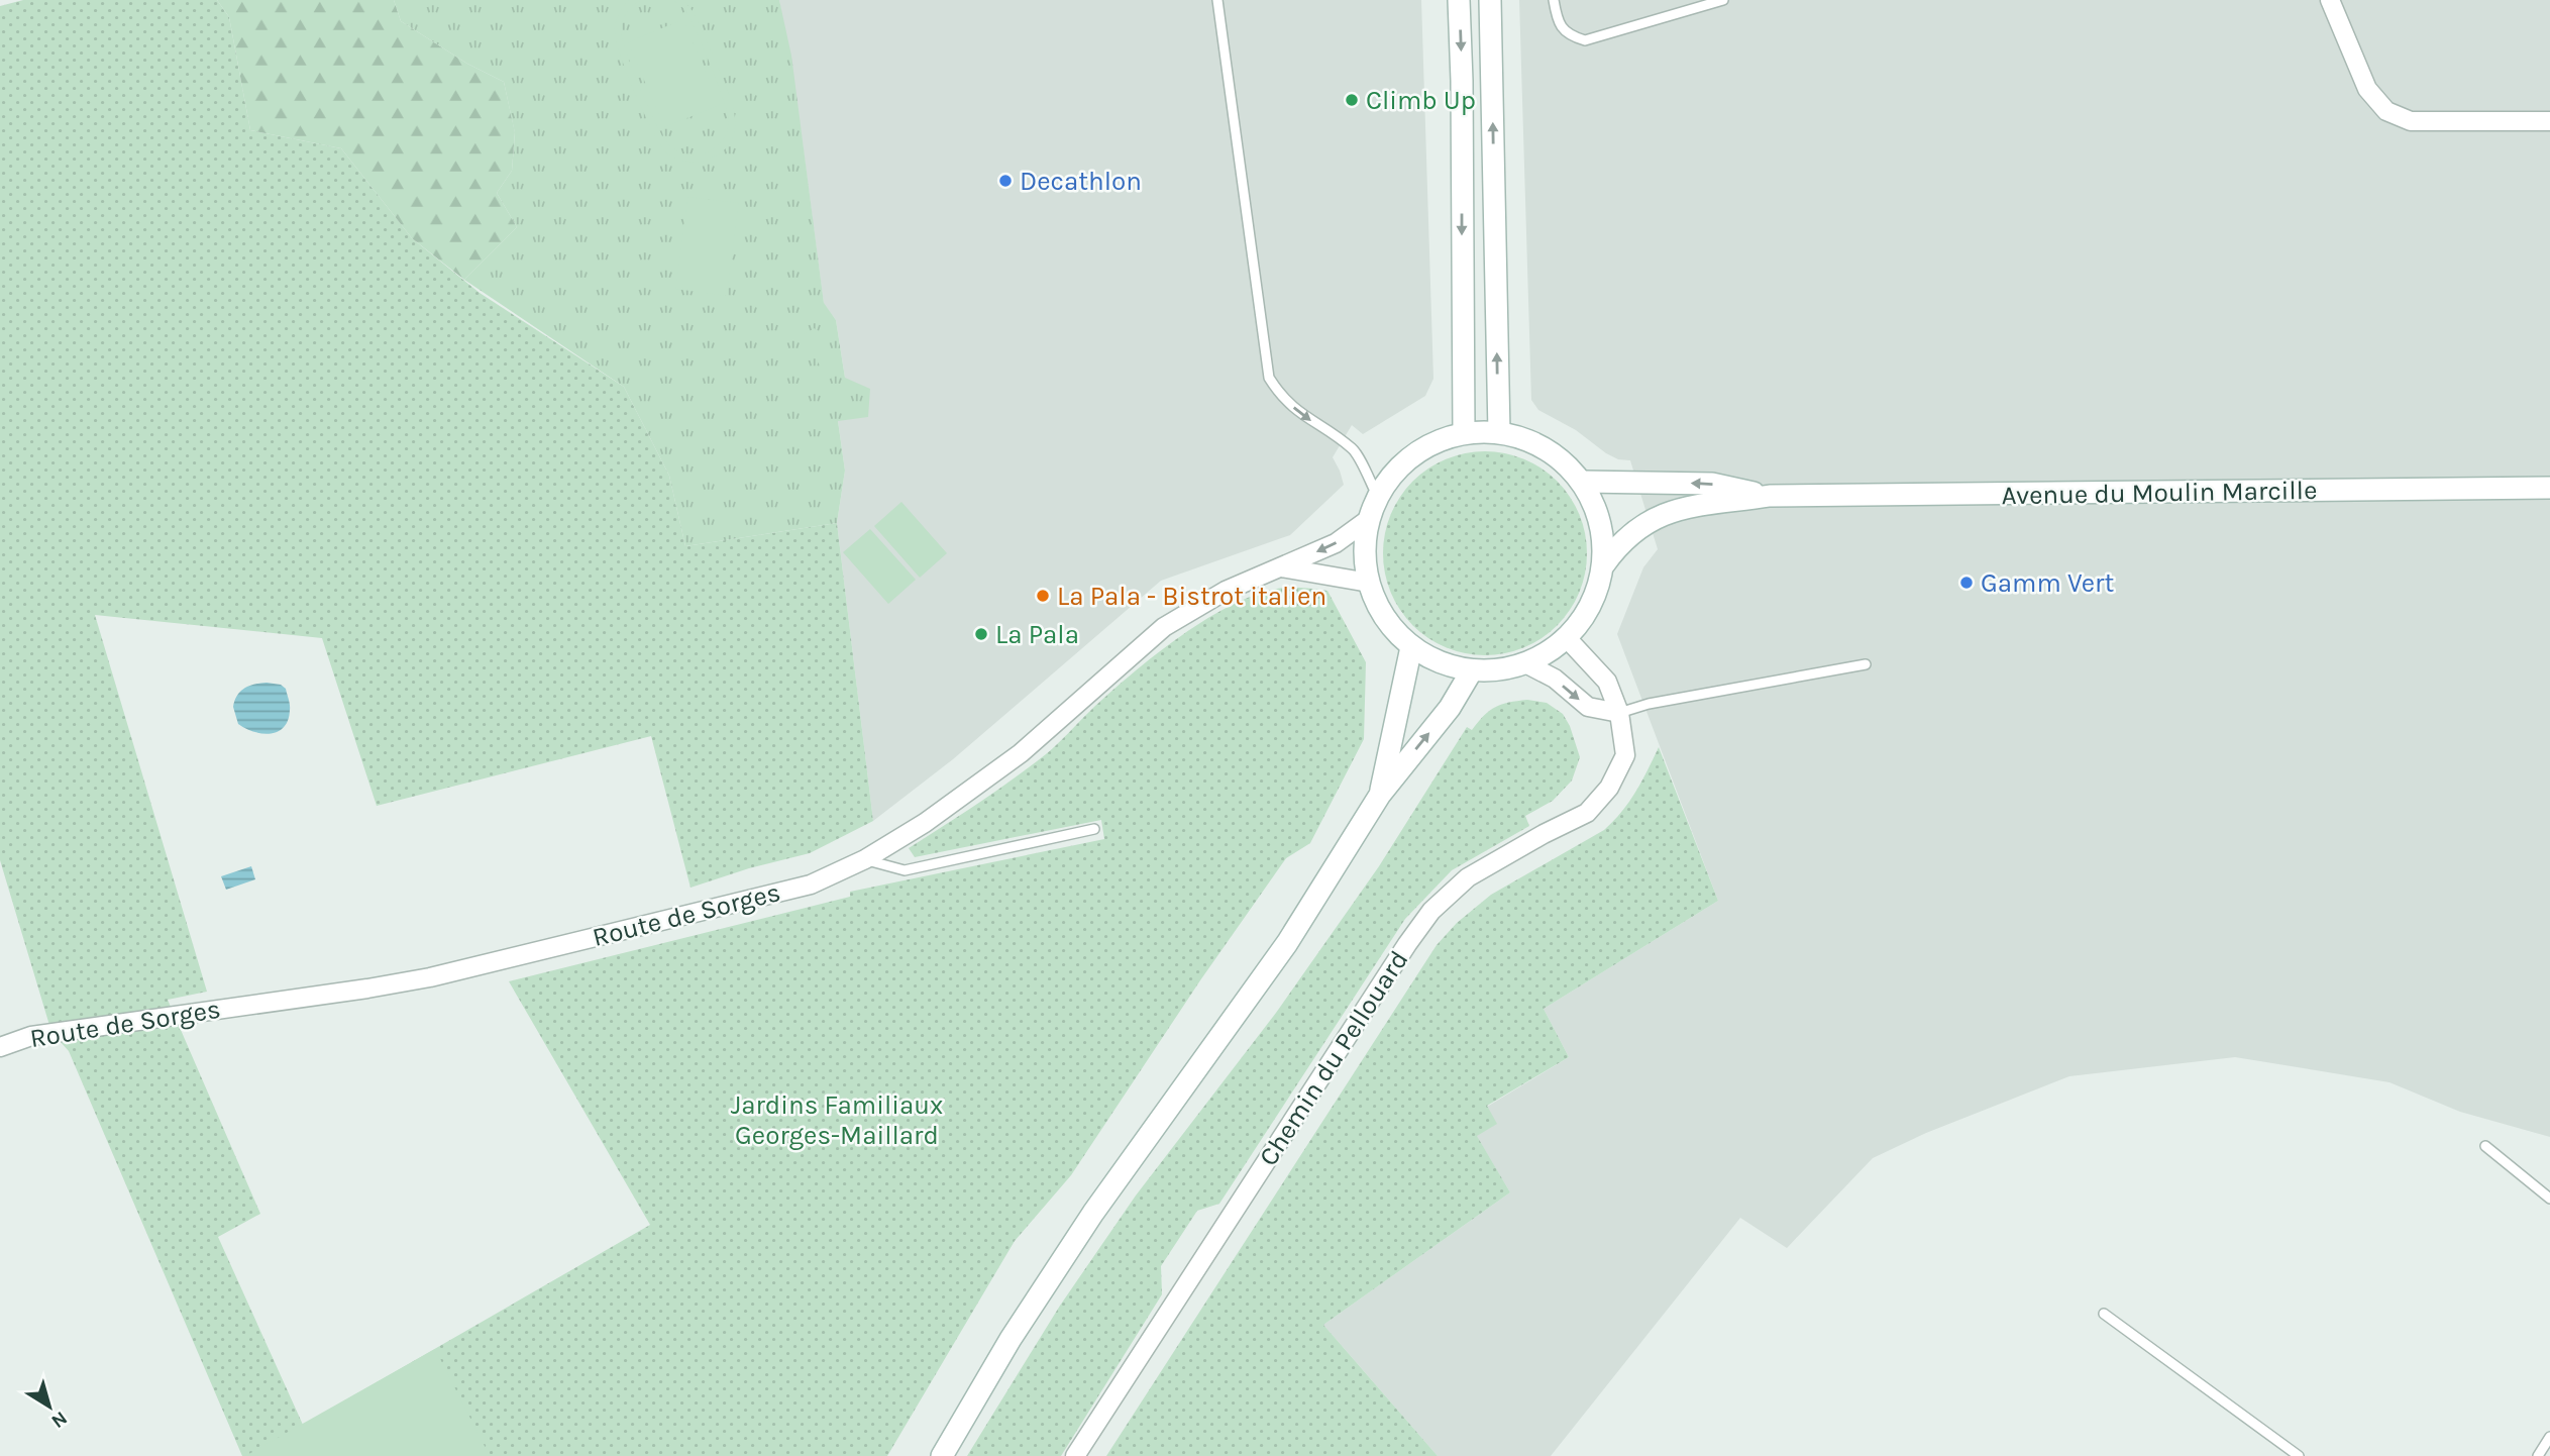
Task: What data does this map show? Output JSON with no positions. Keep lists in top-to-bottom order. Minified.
{"streets":{"main road":["Avenue du Moulin Marcille"],"street":["Route de Sorges","Chemin du Pellouard"]},"crossings":[["Avenue du Moulin Marcille","Route de Sorges"],["Avenue du Moulin Marcille","Chemin du Pellouard"],["Route de Sorges","Chemin du Pellouard"]],"parks":["Jardins Familiaux Georges-Maillard"],"places":["Climb Up","Decathlon","Gamm Vert","La Pala - Bistrot italien","La Pala"],"north":"bottom right"}
